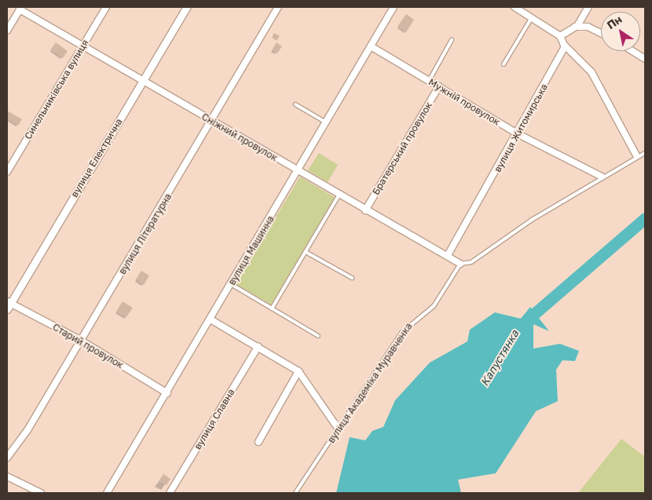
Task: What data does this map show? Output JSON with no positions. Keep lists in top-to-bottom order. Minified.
{"streets":{"street":["Синельниківська вулиця","Мужній провулок","вулиця Житомирська","Сніжний провулок","Братерський провулок","вулиця Електрична","вулиця Літературна","вулиця Машинна","Старий провулок","вулиця Славна"],"lane":["вулиця Академіка Муравченка"]},"crossings":[["Синельниківська вулиця","Сніжний провулок"],["Мужній провулок","вулиця Житомирська"],["Мужній провулок","Братерський провулок"],["Мужній провулок","вулиця Машинна"],["вулиця Житомирська","Сніжний провулок"],["Сніжний провулок","Братерський провулок"],["Сніжний провулок","вулиця Електрична"],["Сніжний провулок","вулиця Літературна"],["Сніжний провулок","вулиця Машинна"],["Сніжний провулок","вулиця Академіка Муравченка"],["вулиця Електрична","Старий провулок"],["вулиця Літературна","Старий провулок"],["вулиця Машинна","Старий провулок"]],"water":["Капустянка"],"north":"top left"}
